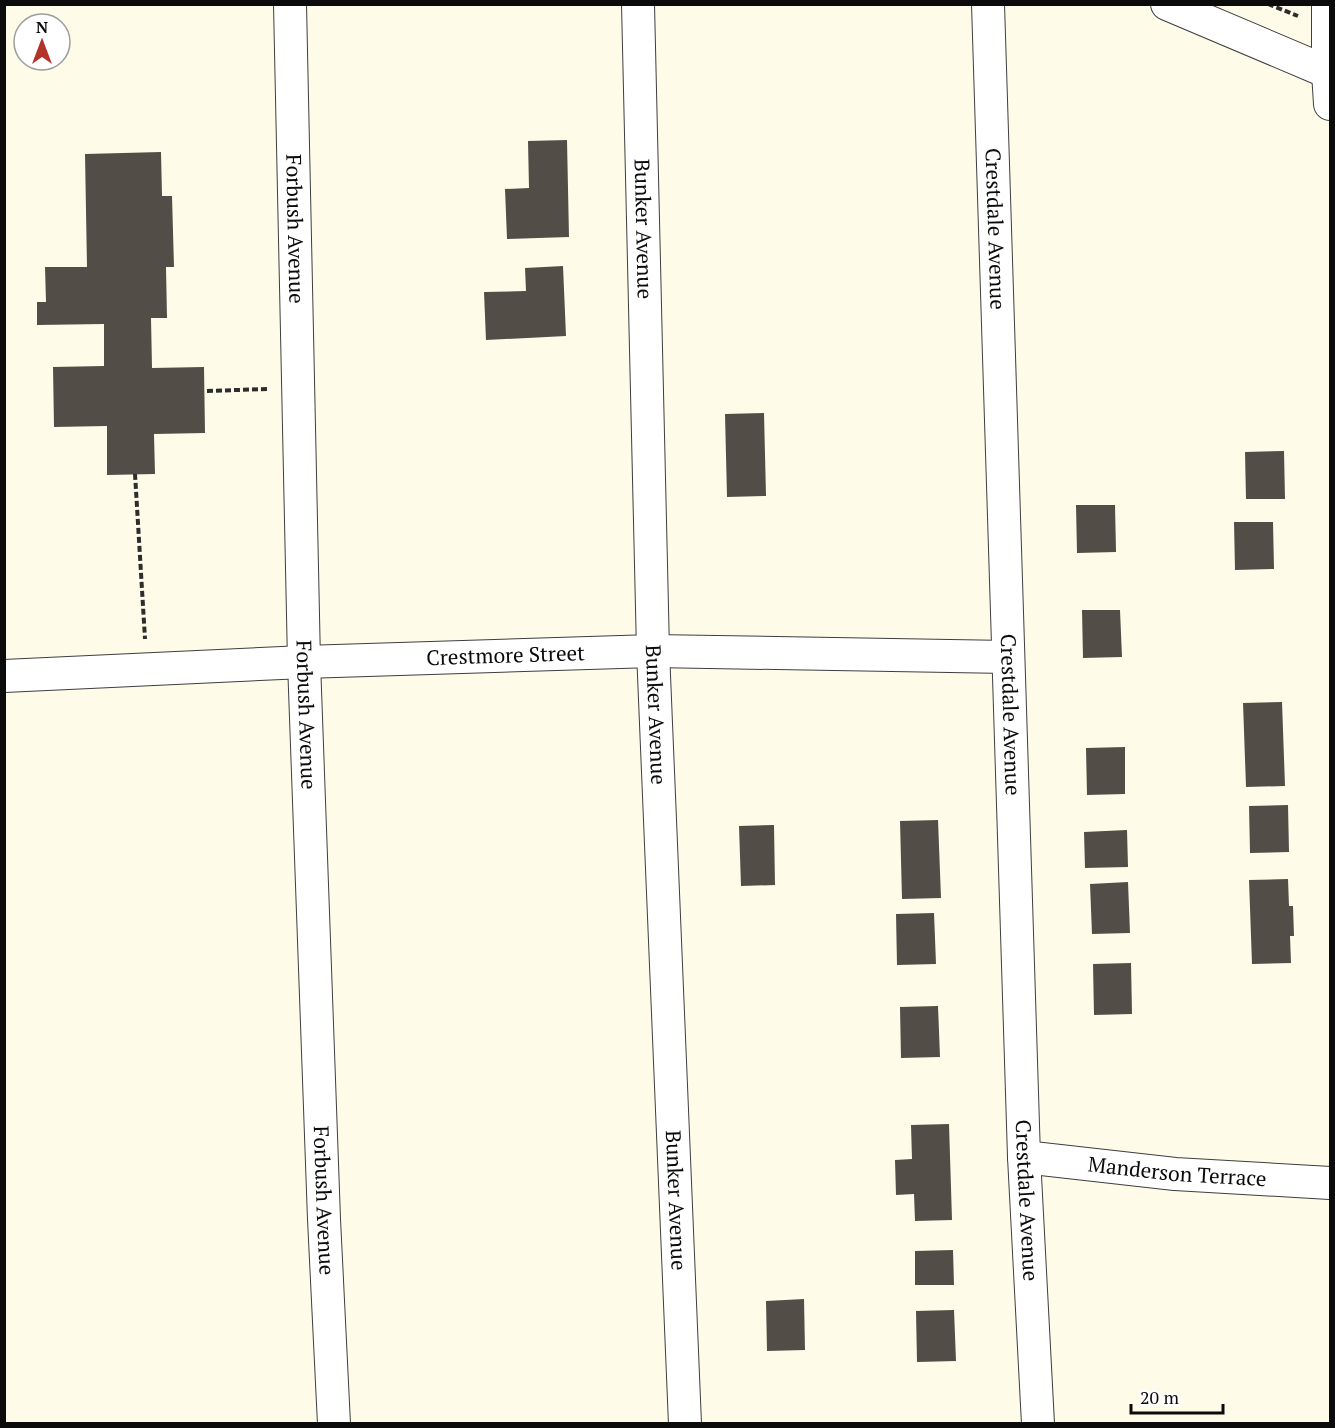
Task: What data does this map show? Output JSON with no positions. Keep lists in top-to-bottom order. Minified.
{"streets":{"street":["Forbush Avenue","Bunker Avenue","Crestdale Avenue","Crestmore Street","Manderson Terrace"]},"crossings":[["Forbush Avenue","Crestmore Street"],["Bunker Avenue","Crestmore Street"],["Crestdale Avenue","Crestmore Street"],["Crestdale Avenue","Manderson Terrace"]],"scale_bar":"20 m","north":"top"}
